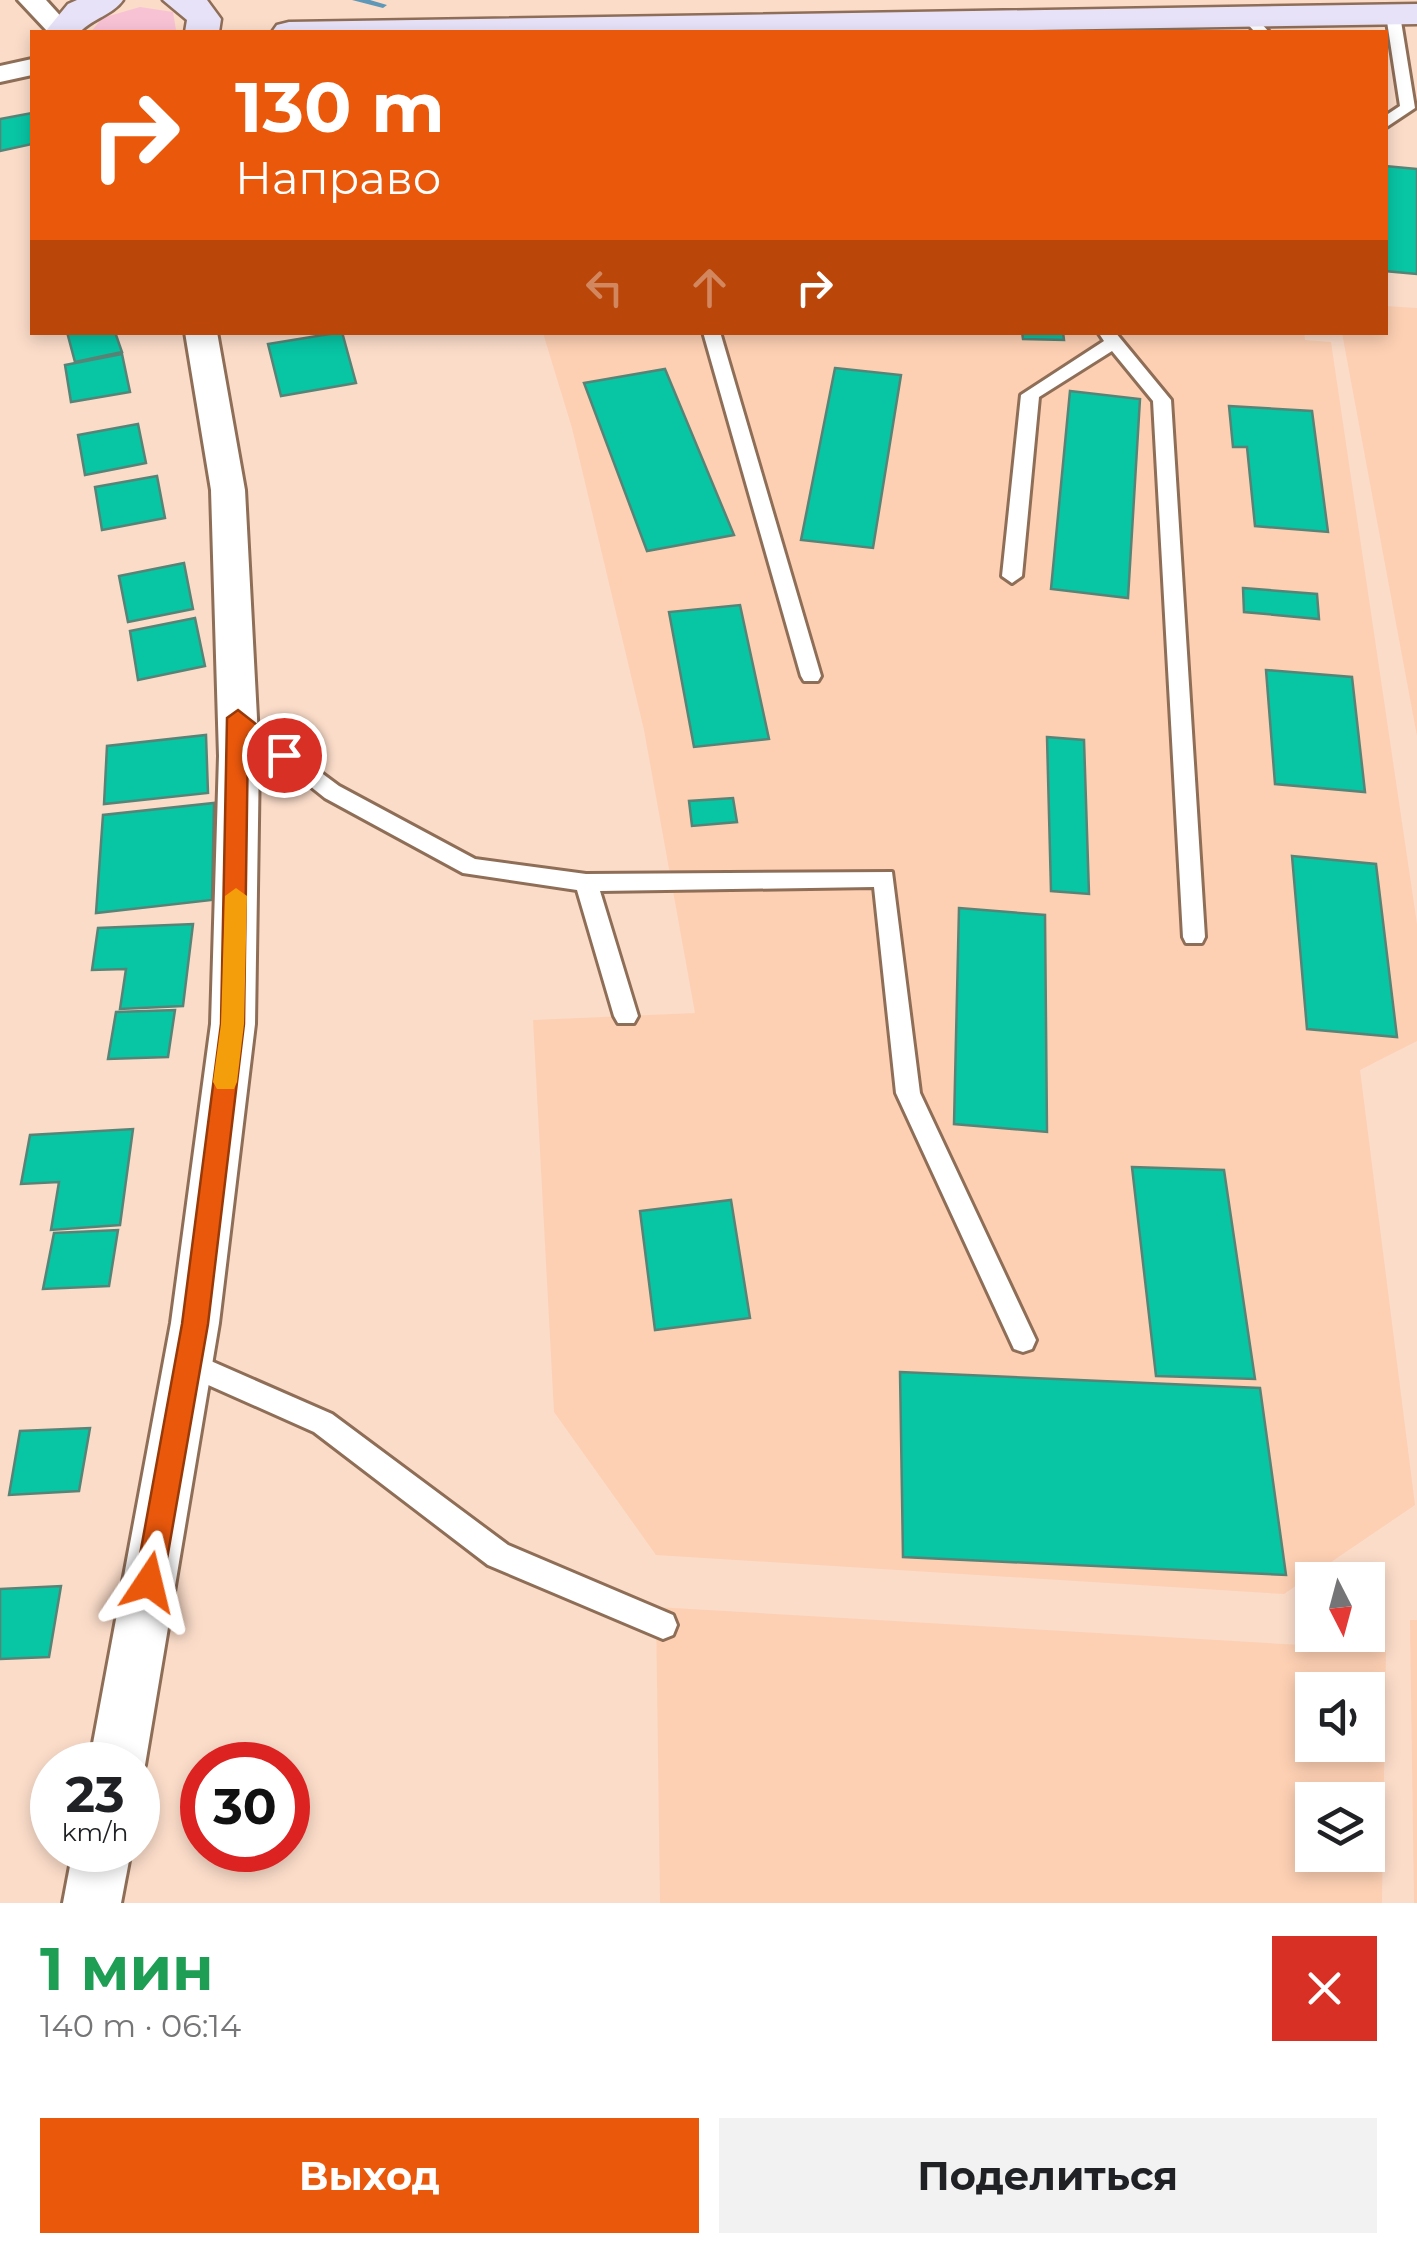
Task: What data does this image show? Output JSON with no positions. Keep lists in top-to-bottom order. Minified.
{"north":"bottom","page":{"turn":["130 m","Направо"],"speed":"23 km/h","limit":"30","heading":["1 мин","140 m · 06:14"],"buttons":["Выход","Поделиться"]}}
